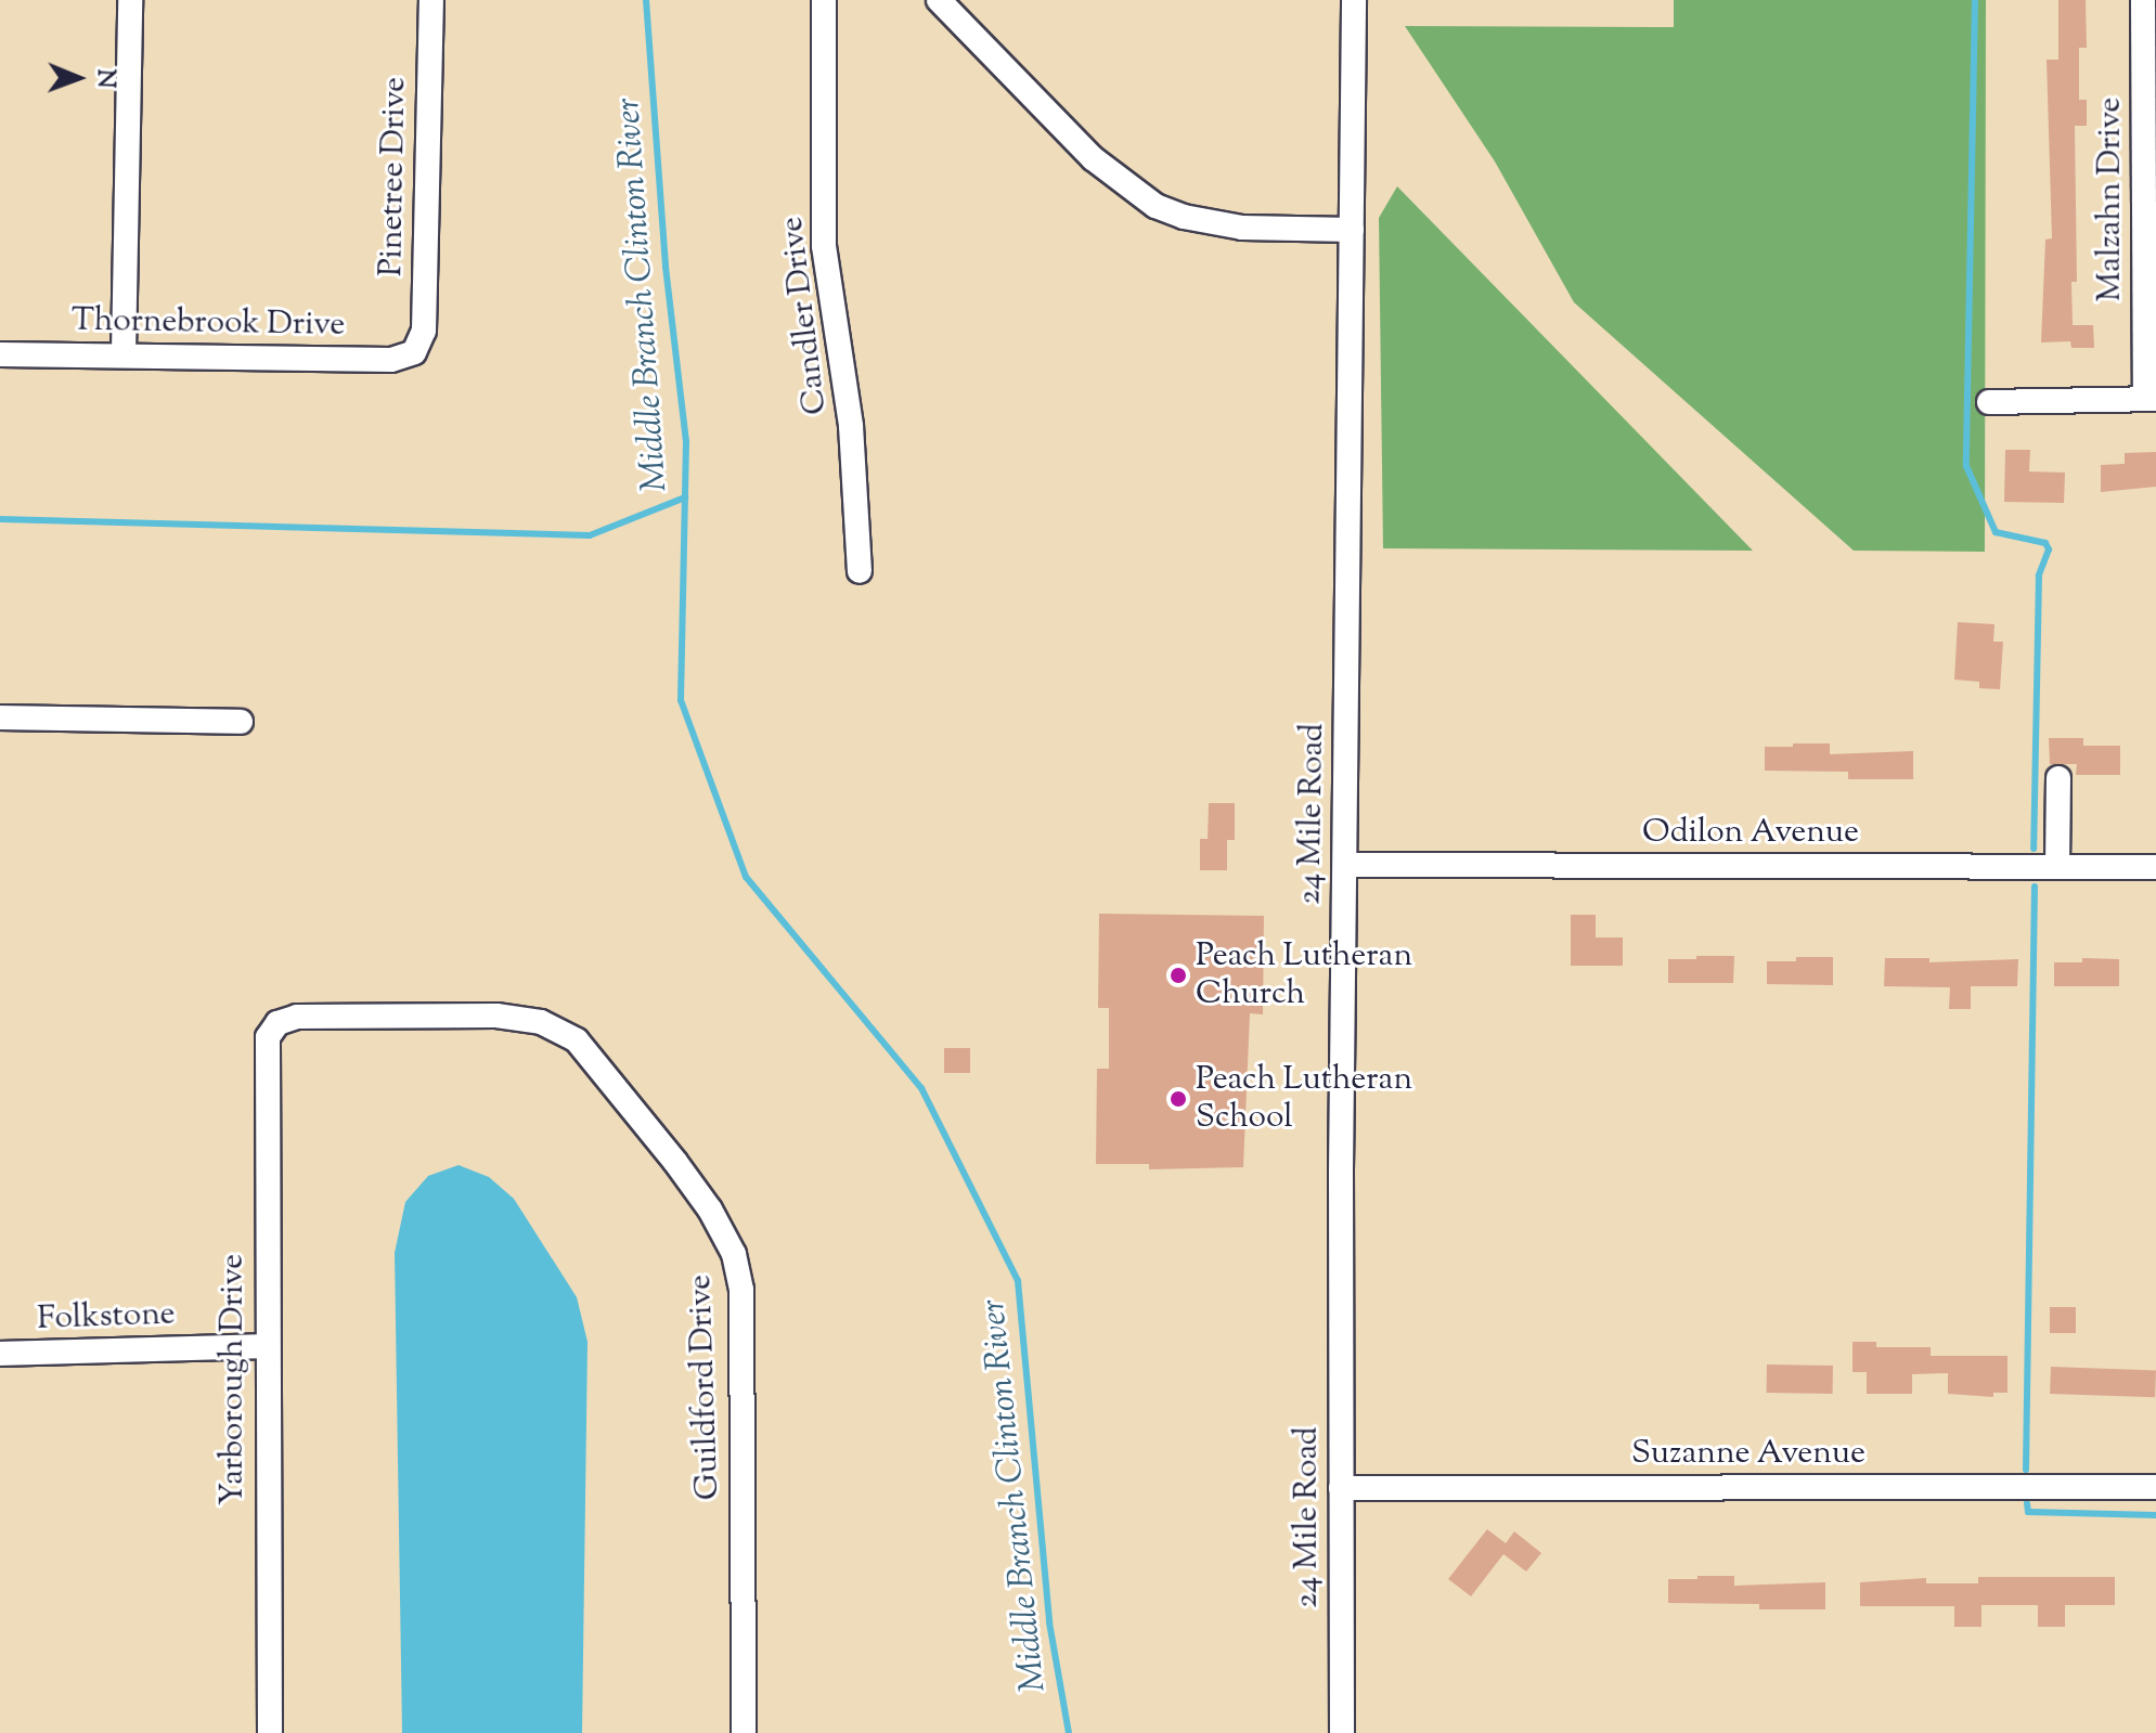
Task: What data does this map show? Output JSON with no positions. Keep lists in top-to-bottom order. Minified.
{"streets":{"street":["Pinetree Drive","Malzahn Drive","Candler Drive","Thornebrook Drive","24 Mile Road","Odilon Avenue","Folkstone","Yarborough Drive","Guildford Drive","Suzanne Avenue"]},"crossings":[["Pinetree Drive","Thornebrook Drive"],["24 Mile Road","Odilon Avenue"],["24 Mile Road","Suzanne Avenue"],["Folkstone","Yarborough Drive"],["Yarborough Drive","Guildford Drive"]],"water":["Middle Branch Clinton River"],"places":["Peach Lutheran Church","Peach Lutheran School"],"north":"right"}
